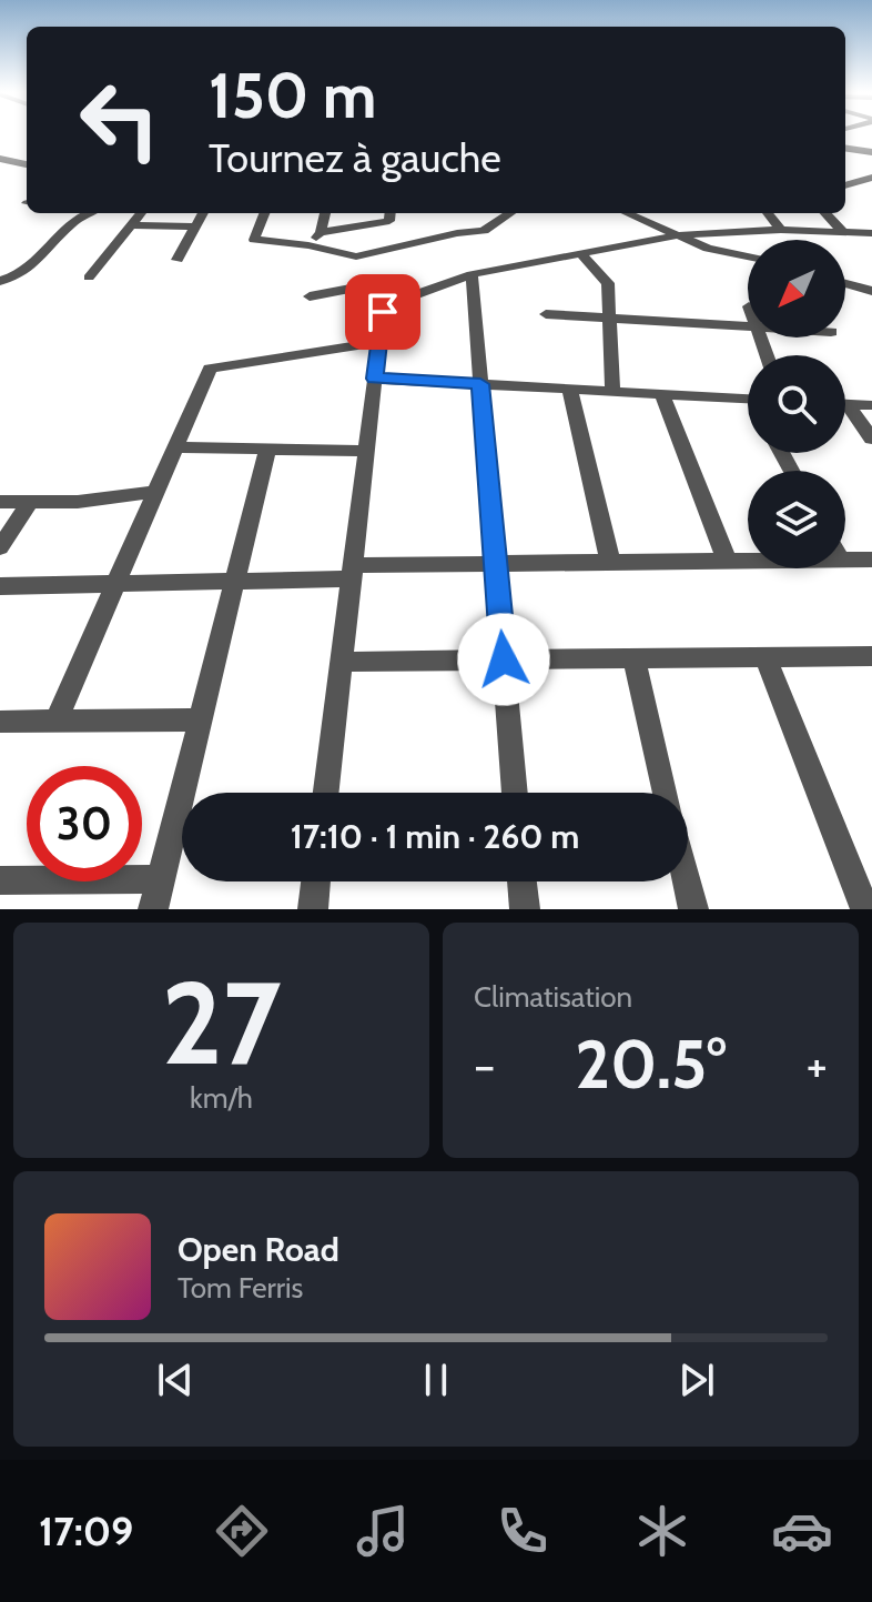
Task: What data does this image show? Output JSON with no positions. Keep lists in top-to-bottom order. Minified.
{"north":"bottom left","page":{"turn":["150 m","Tournez à gauche"],"limit":"30","trip":"17:10 · 1 min · 260 m","tile":[["27","km/h"],"Climatisation"],"heat":["−","20.5°","+"],"song":["Open Road","Tom Ferris"],"tabs":"17:09"}}
